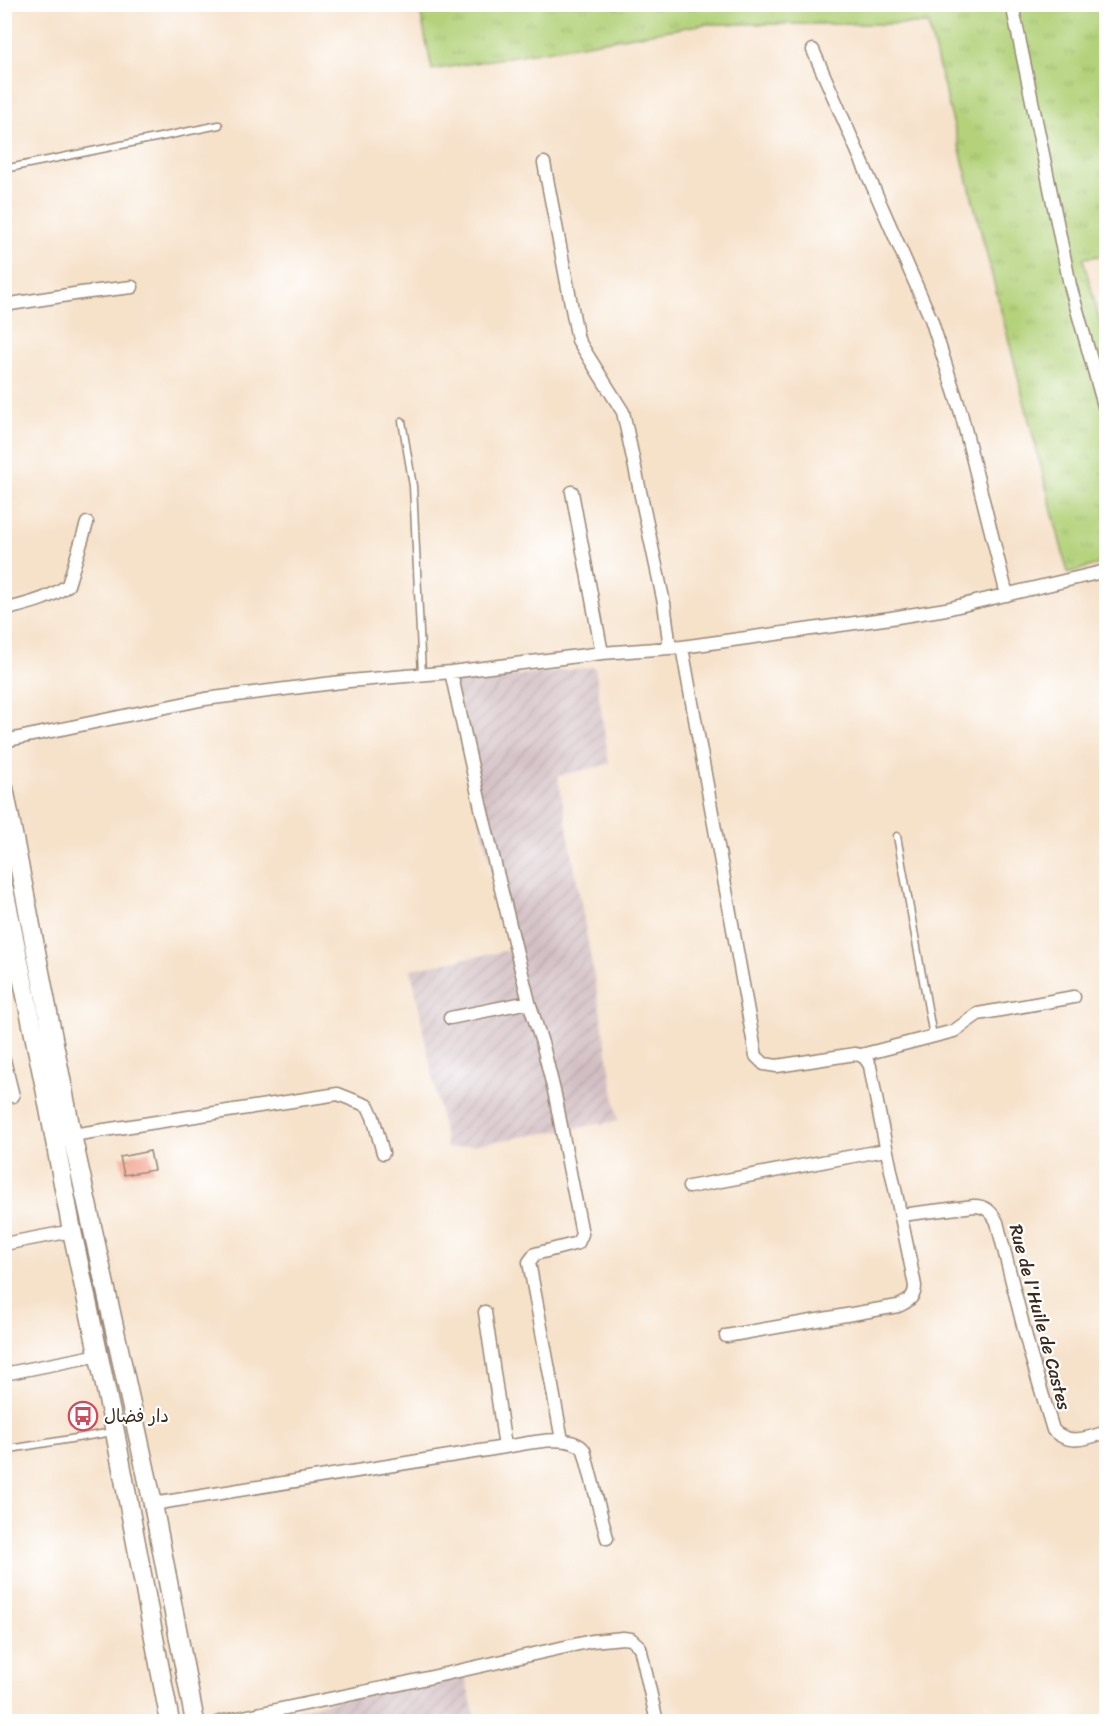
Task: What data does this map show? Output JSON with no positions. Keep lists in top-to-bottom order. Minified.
{"streets":{"street":["Rue de l'Huile de Castes"]},"places":{"bus stop":["دار فضال"]}}
